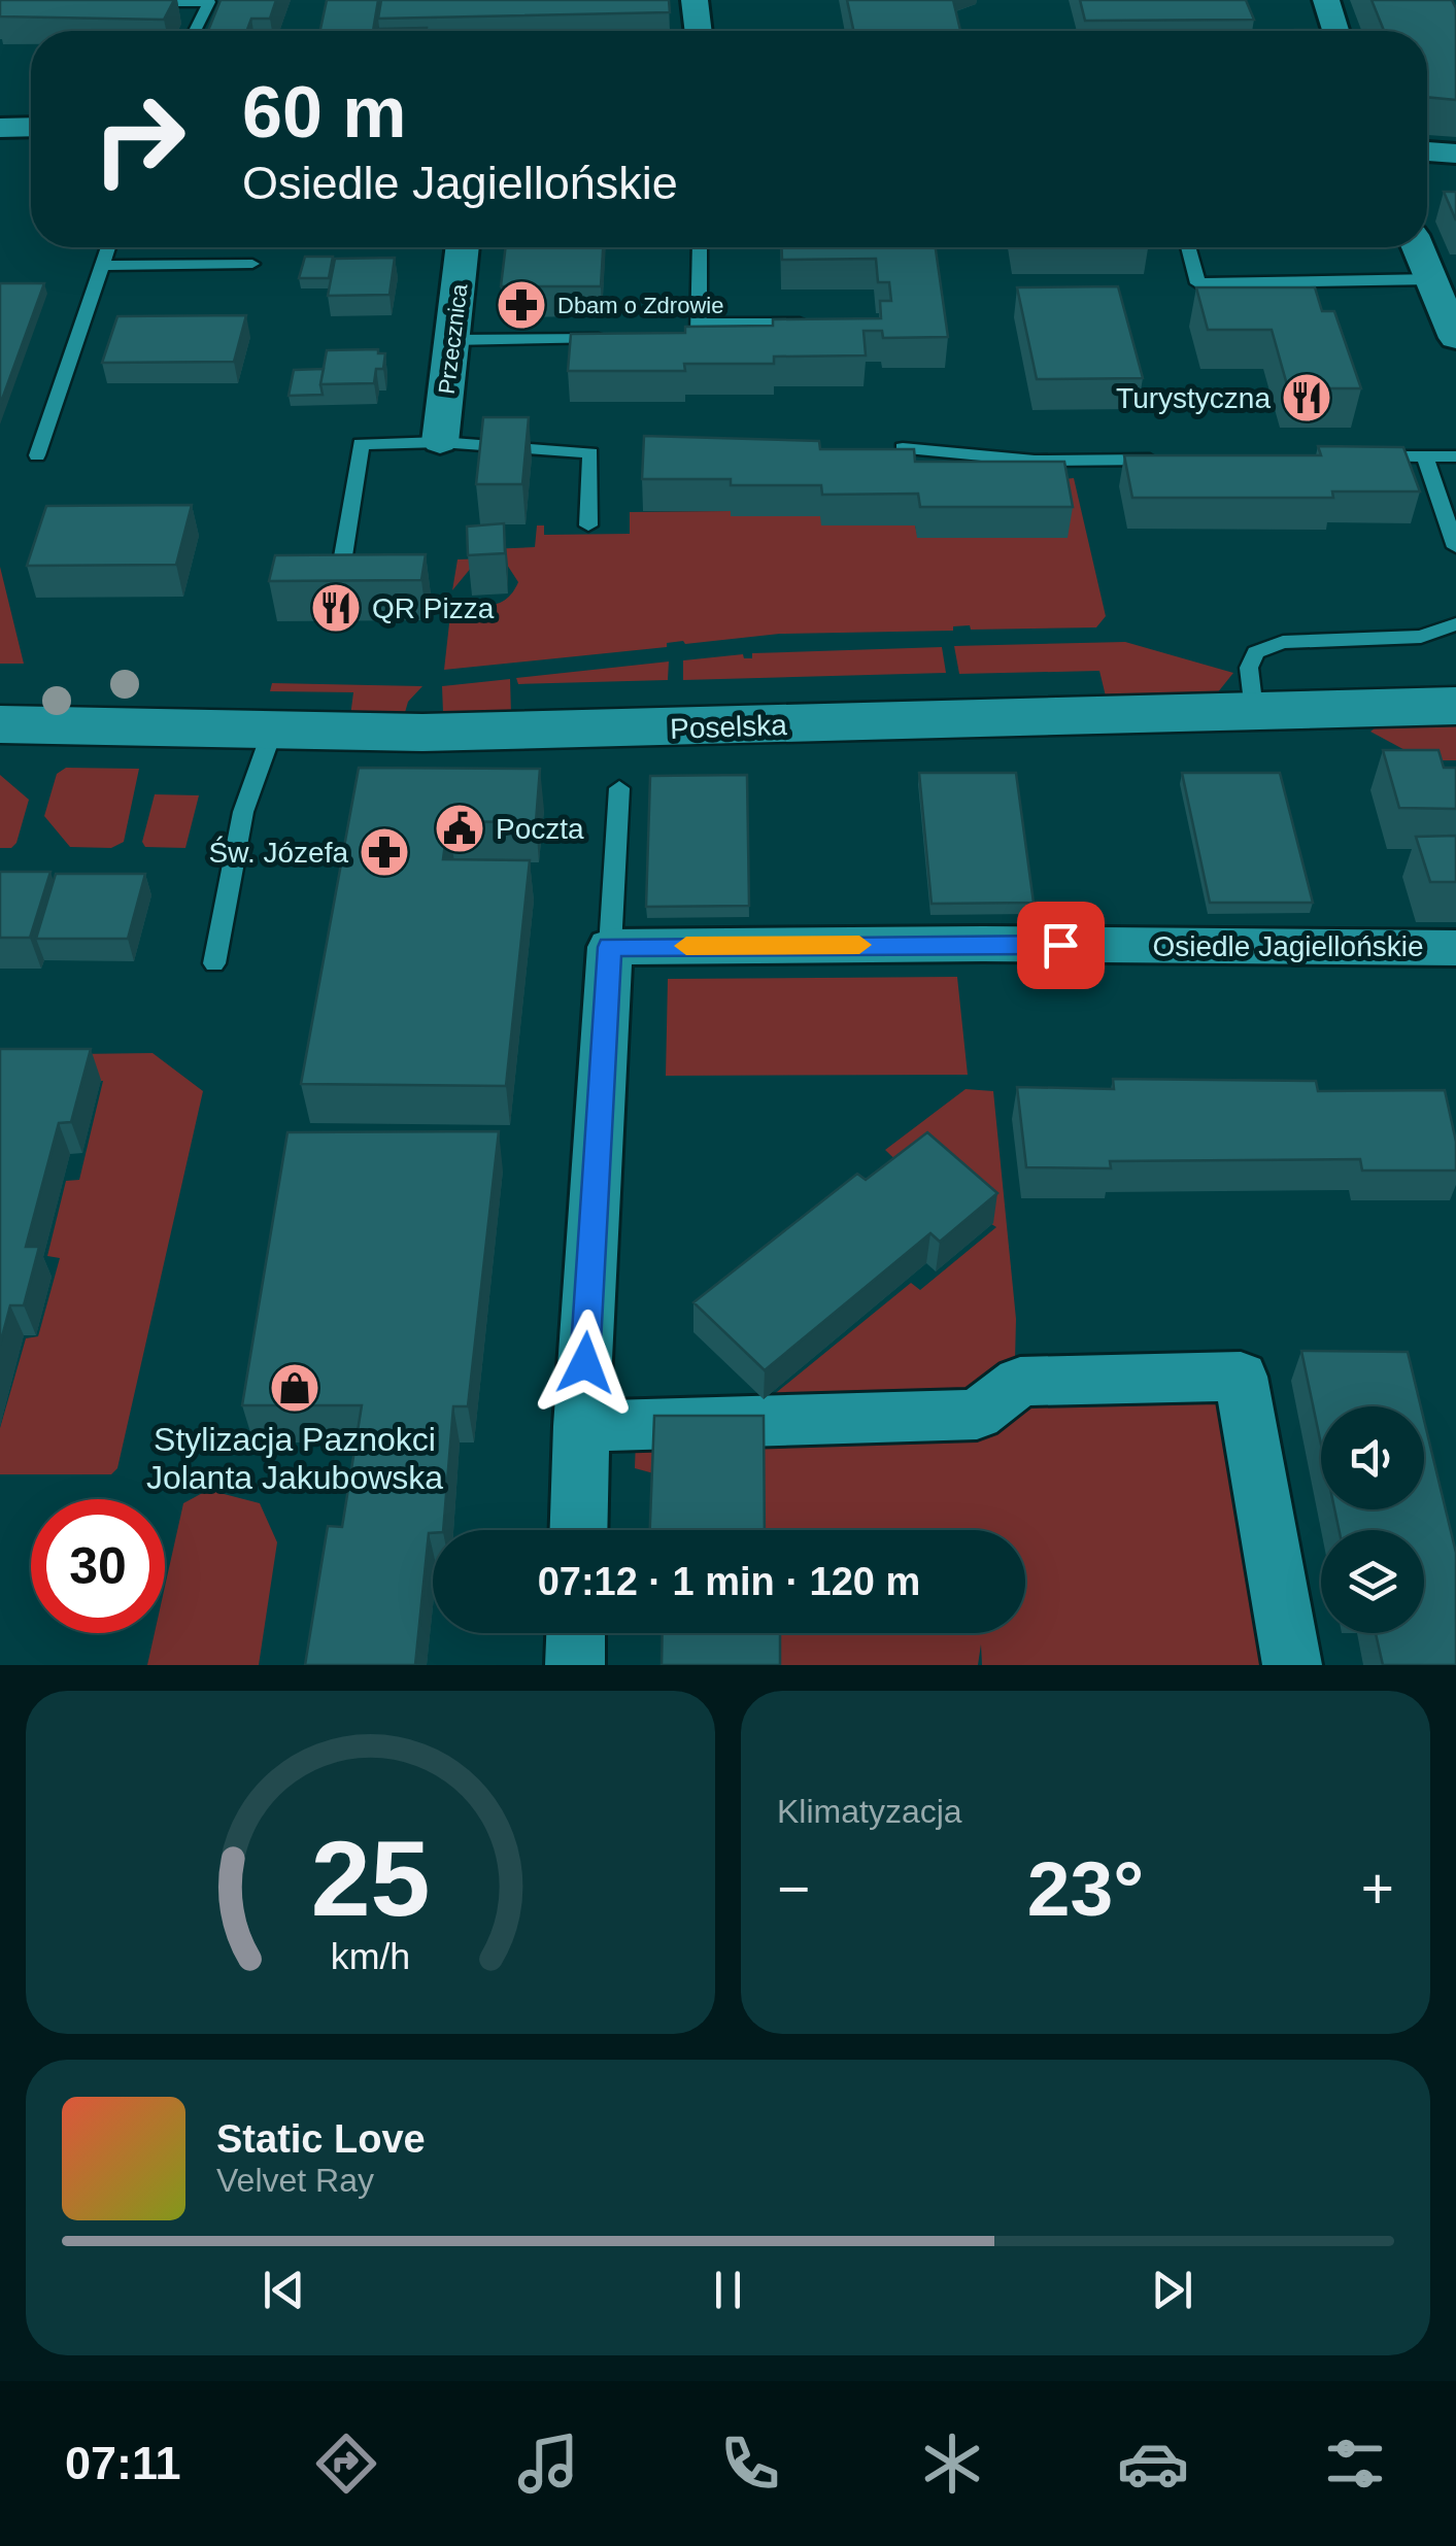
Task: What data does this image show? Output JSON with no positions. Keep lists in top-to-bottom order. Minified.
{"streets":{"street":["Przecznica","Poselska","Osiedle Jagiellońskie"]},"places":{"pharmacy":["Dbam o Zdrowie","Św. Józefa"],"restaurant":["Turystyczna","QR Pizza"],"public building":["Poczta"],"shop":["Stylizacja Paznokci Jolanta Jakubowska"]},"page":{"turn":["60 m","Osiedle Jagiellońskie"],"limit":"30","trip":"07:12 · 1 min · 120 m","tile":"Klimatyzacja","heat":["−","23°","+"],"song":["Static Love","Velvet Ray"],"tabs":"07:11","gauge":["25","km/h"]}}
